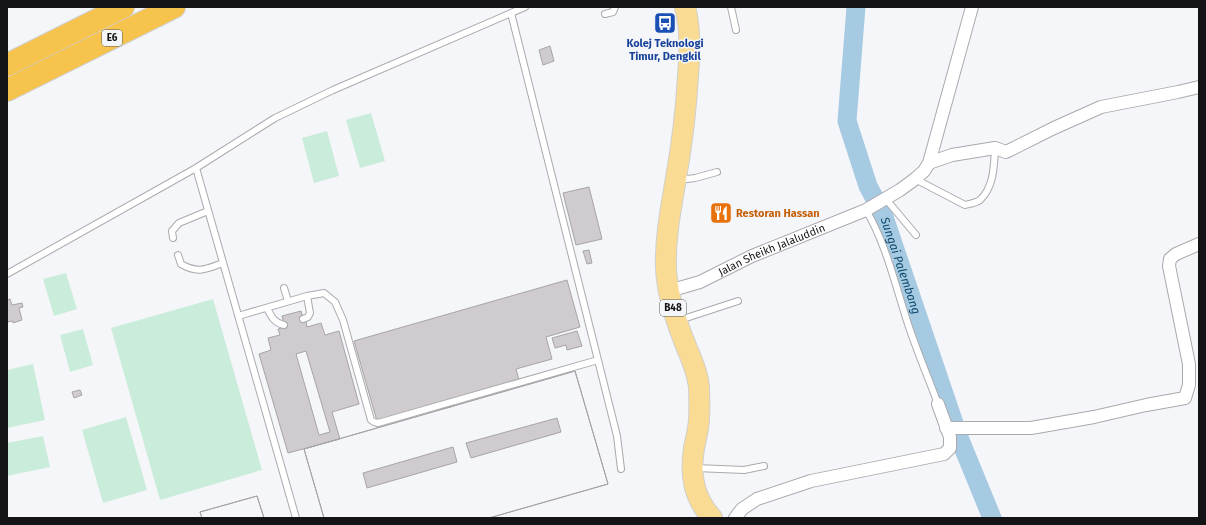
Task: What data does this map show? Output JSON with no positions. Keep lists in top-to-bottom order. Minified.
{"streets":{"highway":["E6"],"main road":["B48"],"street":["Jalan Sheikh Jalaluddin"]},"crossings":[["Jalan Sheikh Jalaluddin","B48"]],"water":["Sungai Palembang"],"places":{"bus stop":["Kolej Teknologi Timur, Dengkil"],"restaurant":["Restoran Hassan"]}}
